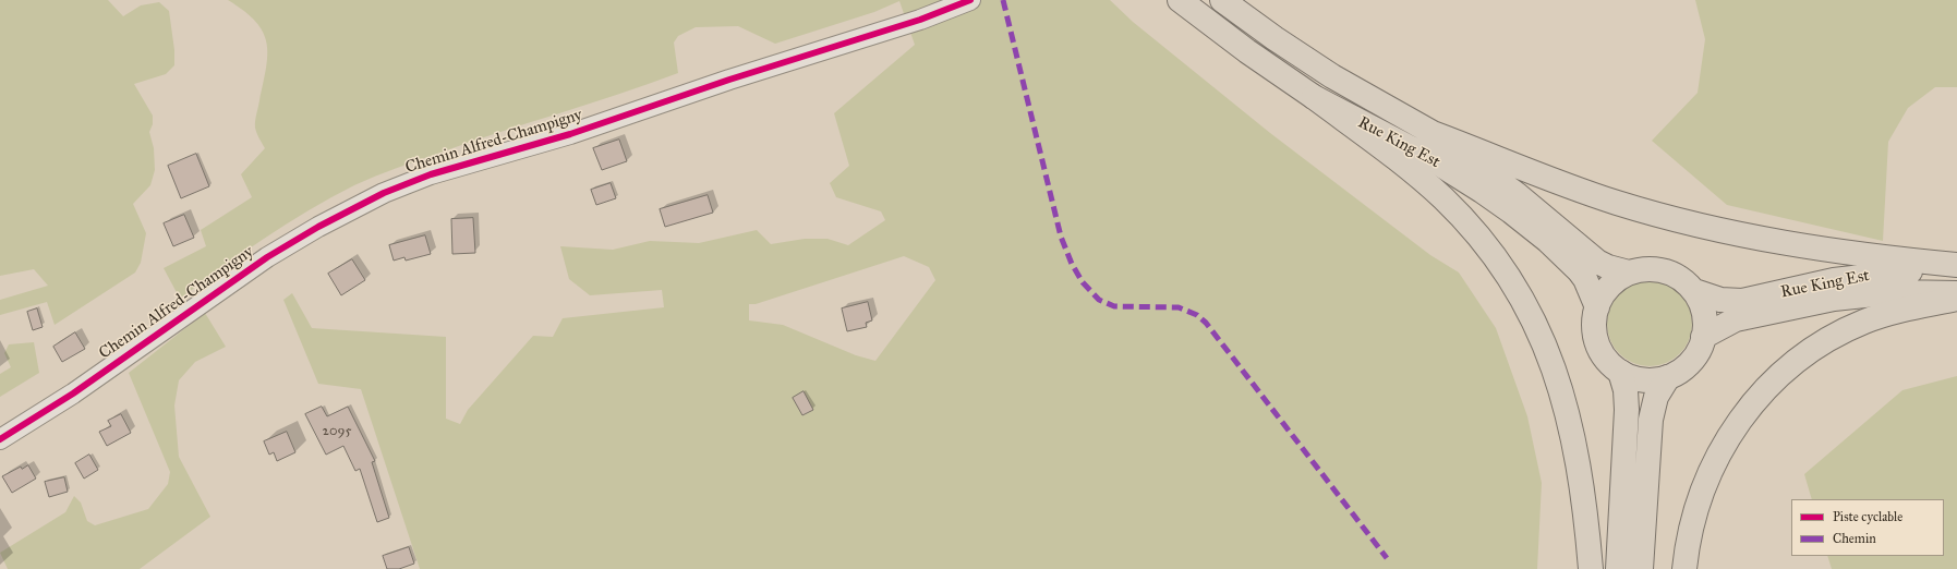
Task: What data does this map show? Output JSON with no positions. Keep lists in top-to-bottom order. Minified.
{"streets":{"main road":["Rue King Est"],"street":["Chemin Alfred-Champigny"]},"house_numbers":["2095"],"legend":["Piste cyclable","Chemin"]}
